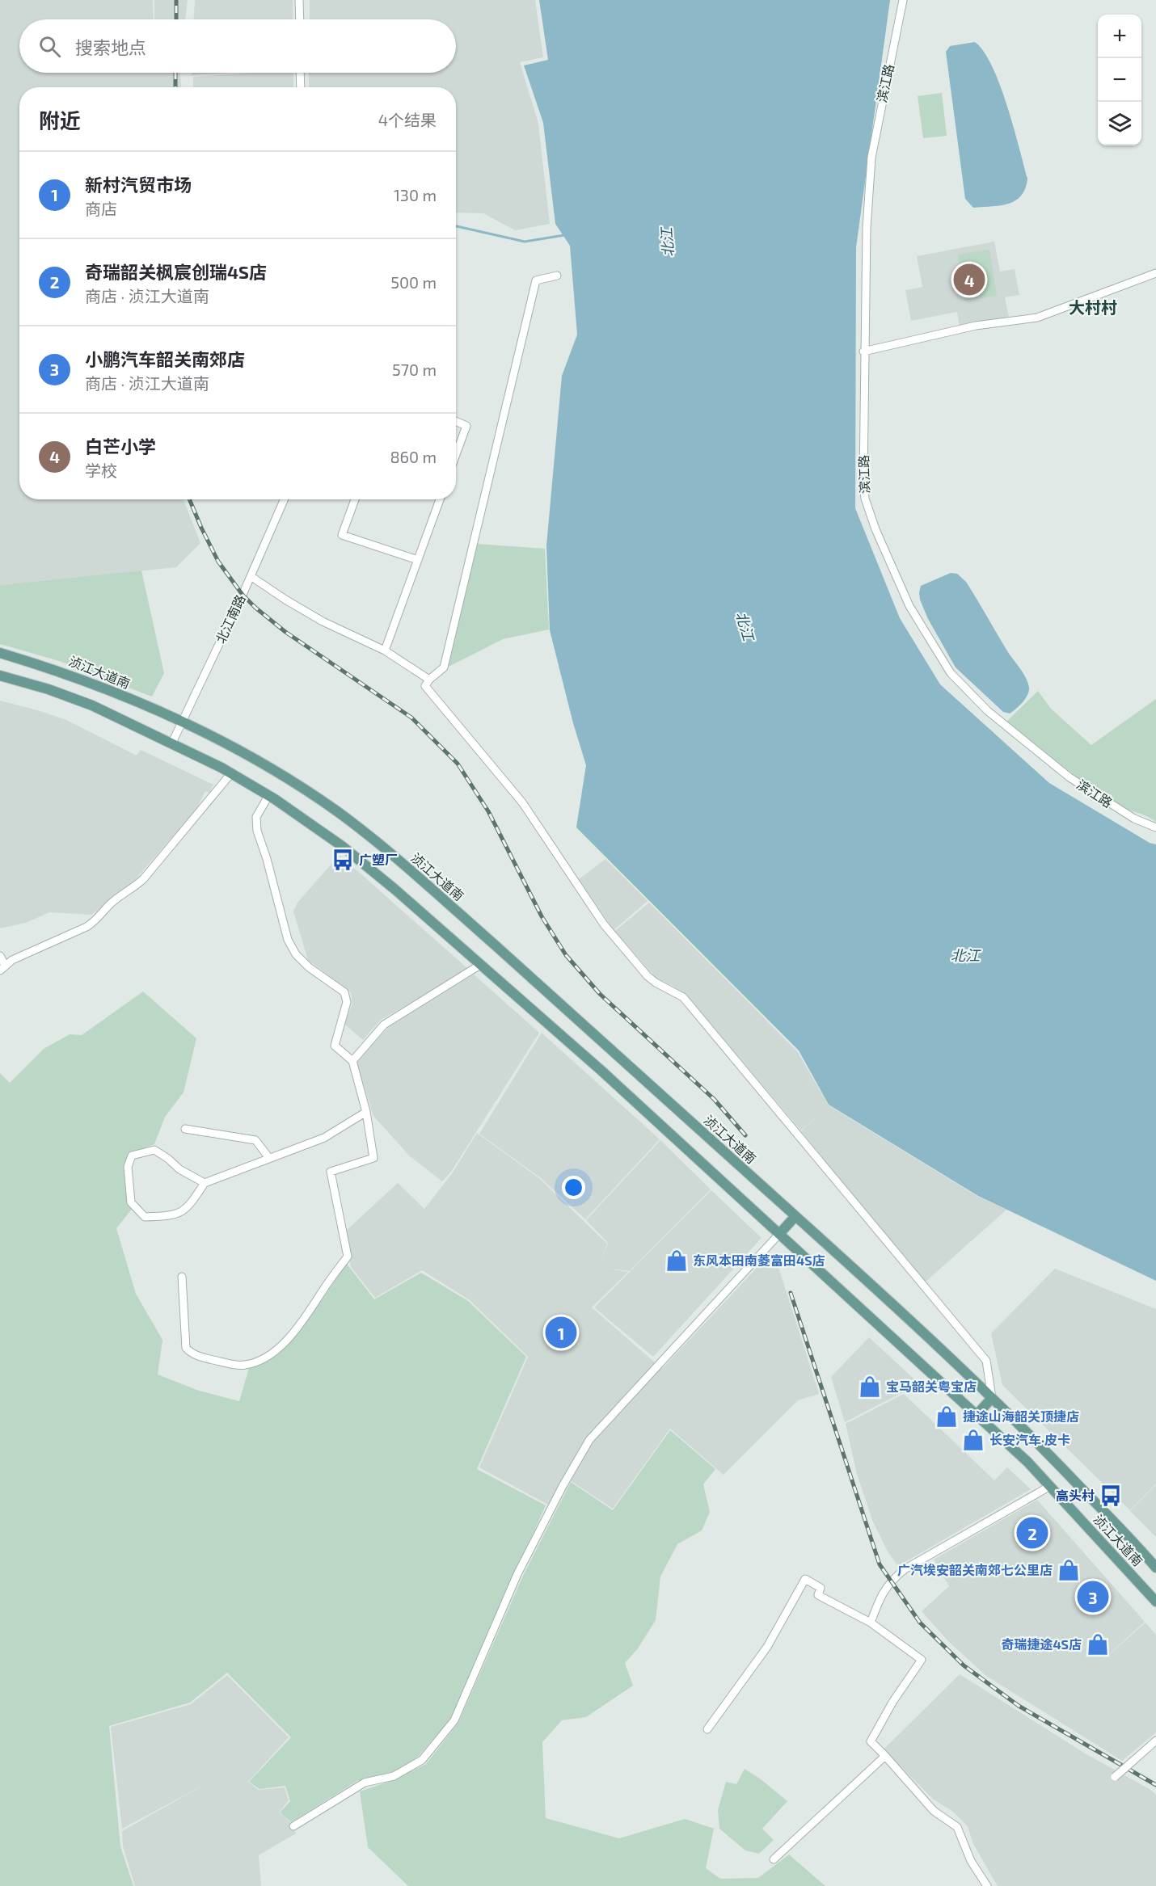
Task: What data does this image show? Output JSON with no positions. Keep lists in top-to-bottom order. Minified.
{"streets":{"main road":["浈江大道南"],"street":["滨江路","北江南路"]},"crossings":[["北江南路","浈江大道南"]],"districts":["大村村"],"water":["北江"],"places":{"bus stop":["广塑厂","高头村"],"shop":["东风本田南菱富田4S店","宝马韶关粤宝店","捷途山海韶关顶捷店","长安汽车·皮卡","广汽埃安韶关南郊七公里店","奇瑞捷途4S店"]},"page":{"map_buttons":["+","−"],"search":"搜索地点","heading":["附近","4个结果"],"list":[{"mark":"1","name":"新村汽贸市场","note":"商店","value":"130 m"},{"mark":"2","name":"奇瑞韶关枫宸创瑞4S店","note":"商店 · 浈江大道南","value":"500 m"},{"mark":"3","name":"小鹏汽车韶关南郊店","note":"商店 · 浈江大道南","value":"570 m"},{"mark":"4","name":"白芒小学","note":"学校","value":"860 m"}],"pins":["4","1","2","3"]}}
